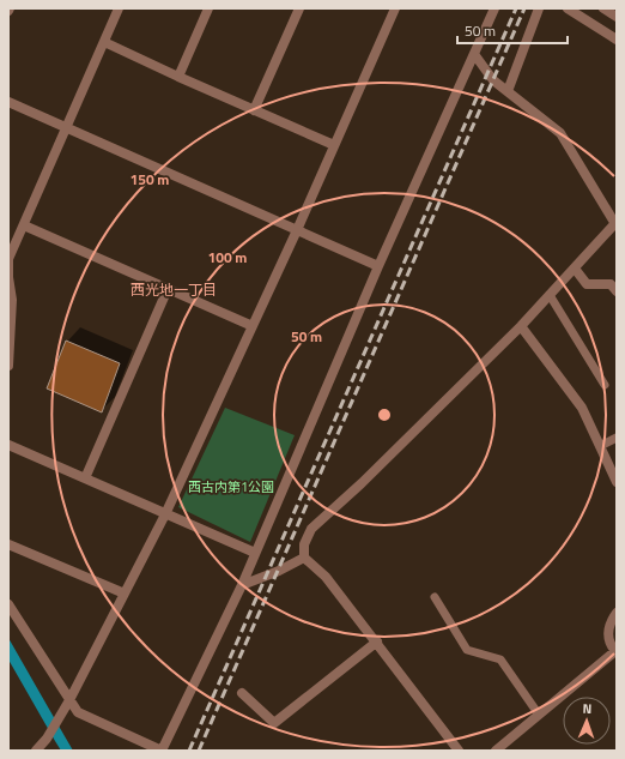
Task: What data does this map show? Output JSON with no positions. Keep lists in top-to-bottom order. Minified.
{"districts":["西光地一丁目"],"parks":["西古内第1公園"],"scale_bar":"50 m","north":"top","rings":["150 m","100 m","50 m"]}
